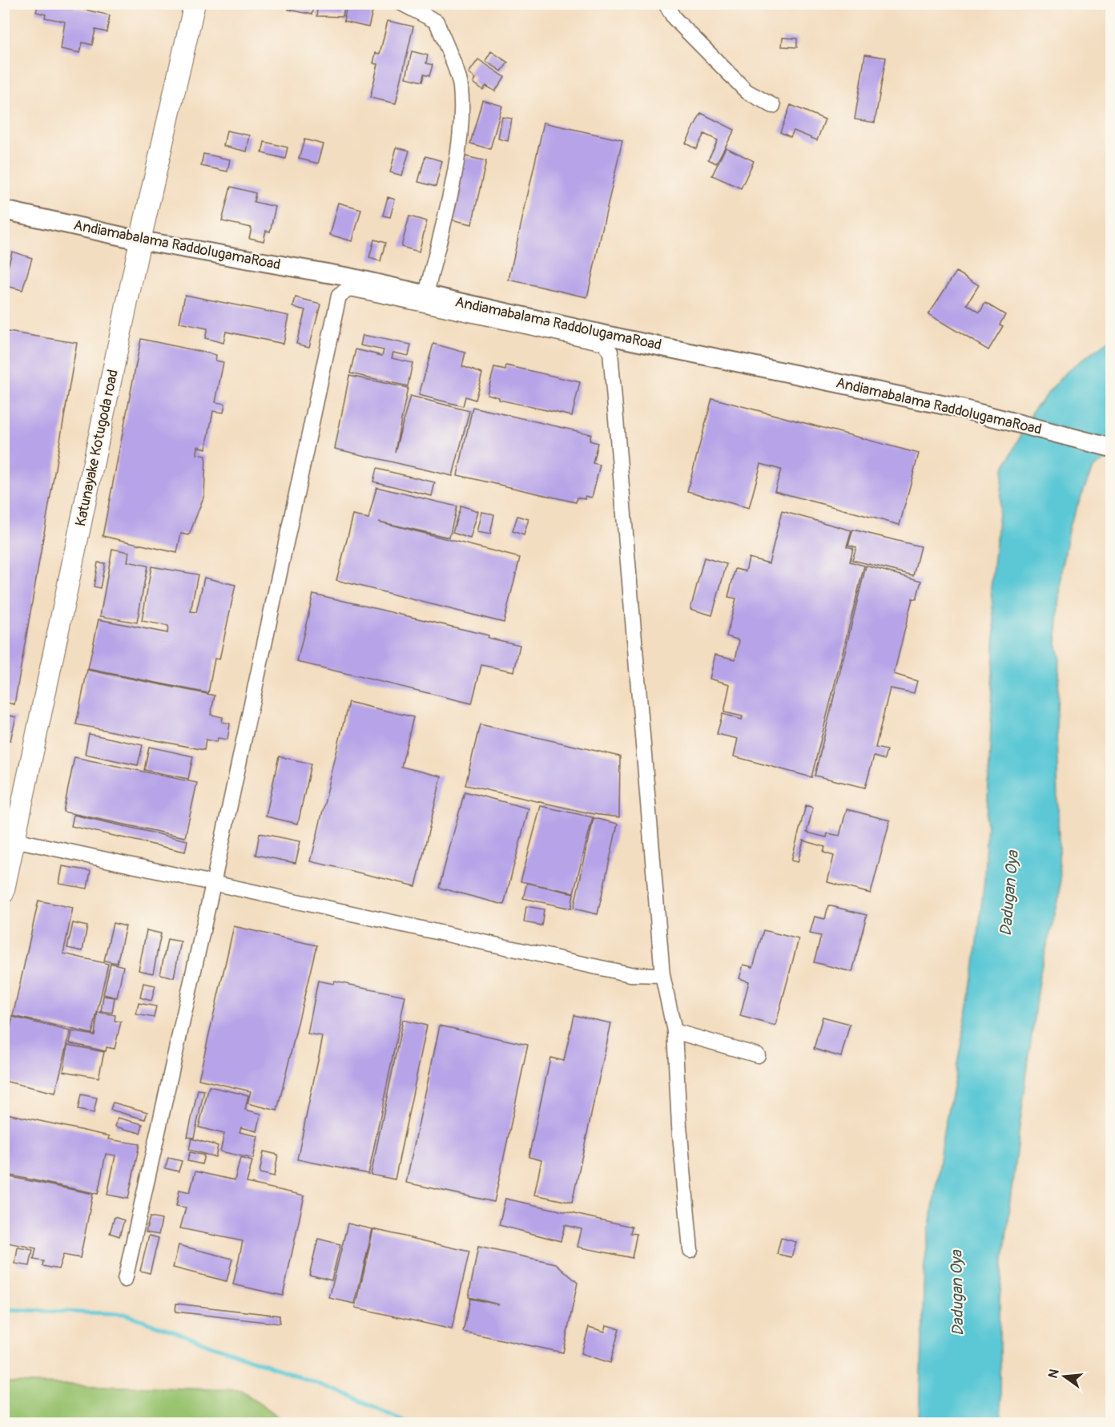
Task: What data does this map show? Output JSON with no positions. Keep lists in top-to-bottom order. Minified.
{"streets":{"main road":["Katunayake Kotugoda road"],"street":["Andiamabalama RaddolugamaRoad"]},"crossings":[["Andiamabalama RaddolugamaRoad","Katunayake Kotugoda road"]],"water":["Dadugan Oya"],"north":"left"}
